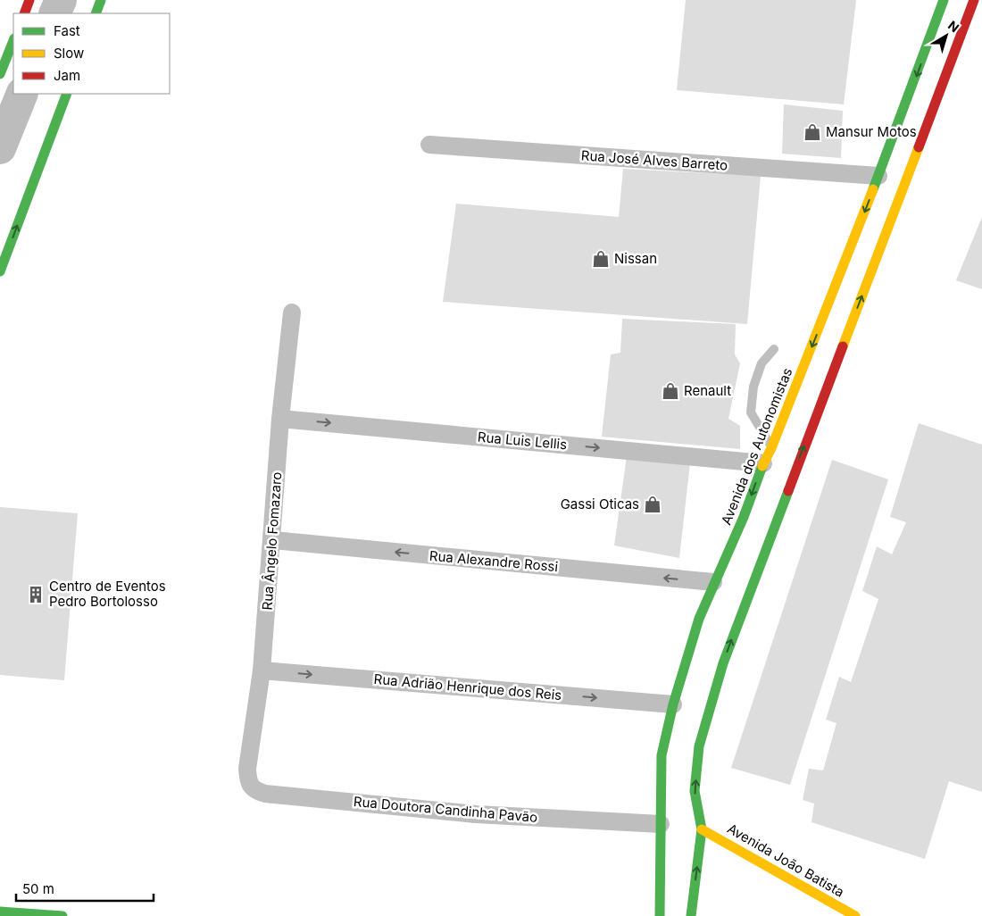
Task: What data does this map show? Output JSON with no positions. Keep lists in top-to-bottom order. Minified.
{"streets":{"main road":["Avenida dos Autonomistas","Avenida João Batista"],"street":["Rua José Alves Barreto","Rua Luis Lellis","Rua Ângelo Fomazaro","Rua Alexandre Rossi","Rua Adrião Henrique dos Reis","Rua Doutora Candinha Pavão"]},"crossings":[["Rua José Alves Barreto","Avenida dos Autonomistas"],["Rua Luis Lellis","Avenida dos Autonomistas"],["Rua Luis Lellis","Rua Ângelo Fomazaro"],["Avenida dos Autonomistas","Rua Alexandre Rossi"],["Avenida dos Autonomistas","Rua Adrião Henrique dos Reis"],["Avenida dos Autonomistas","Rua Doutora Candinha Pavão"],["Rua Ângelo Fomazaro","Rua Alexandre Rossi"],["Rua Ângelo Fomazaro","Rua Adrião Henrique dos Reis"],["Rua Ângelo Fomazaro","Rua Doutora Candinha Pavão"]],"one_way":["Rua Luis Lellis","Rua Alexandre Rossi","Rua Adrião Henrique dos Reis"],"places":{"shop":["Mansur Motos","Nissan","Renault","Gassi Oticas"],"building":["Centro de Eventos Pedro Bortolosso"]},"legend":["Fast","Slow","Jam"],"scale_bar":"50 m","north":"top right"}
